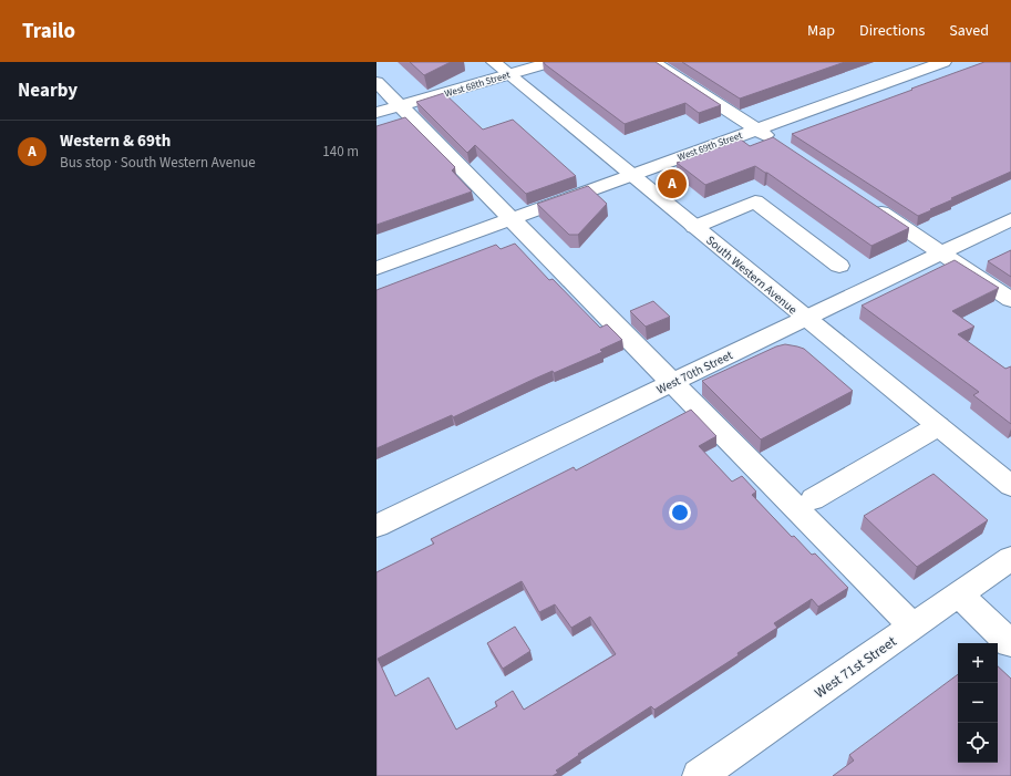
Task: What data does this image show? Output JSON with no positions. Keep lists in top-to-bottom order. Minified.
{"streets":{"street":["West 68th Street","West 69th Street","South Western Avenue","West 70th Street","West 71st Street"]},"crossings":[["West 68th Street","South Western Avenue"],["West 69th Street","South Western Avenue"],["South Western Avenue","West 70th Street"]],"page":{"header":"Trailo","nav":["Map","Directions","Saved"],"heading":"Nearby","list":[{"mark":"A","name":"Western & 69th","note":"Bus stop · South Western Avenue","value":"140 m"}],"pins":"A","map_buttons":["+","−"]}}
